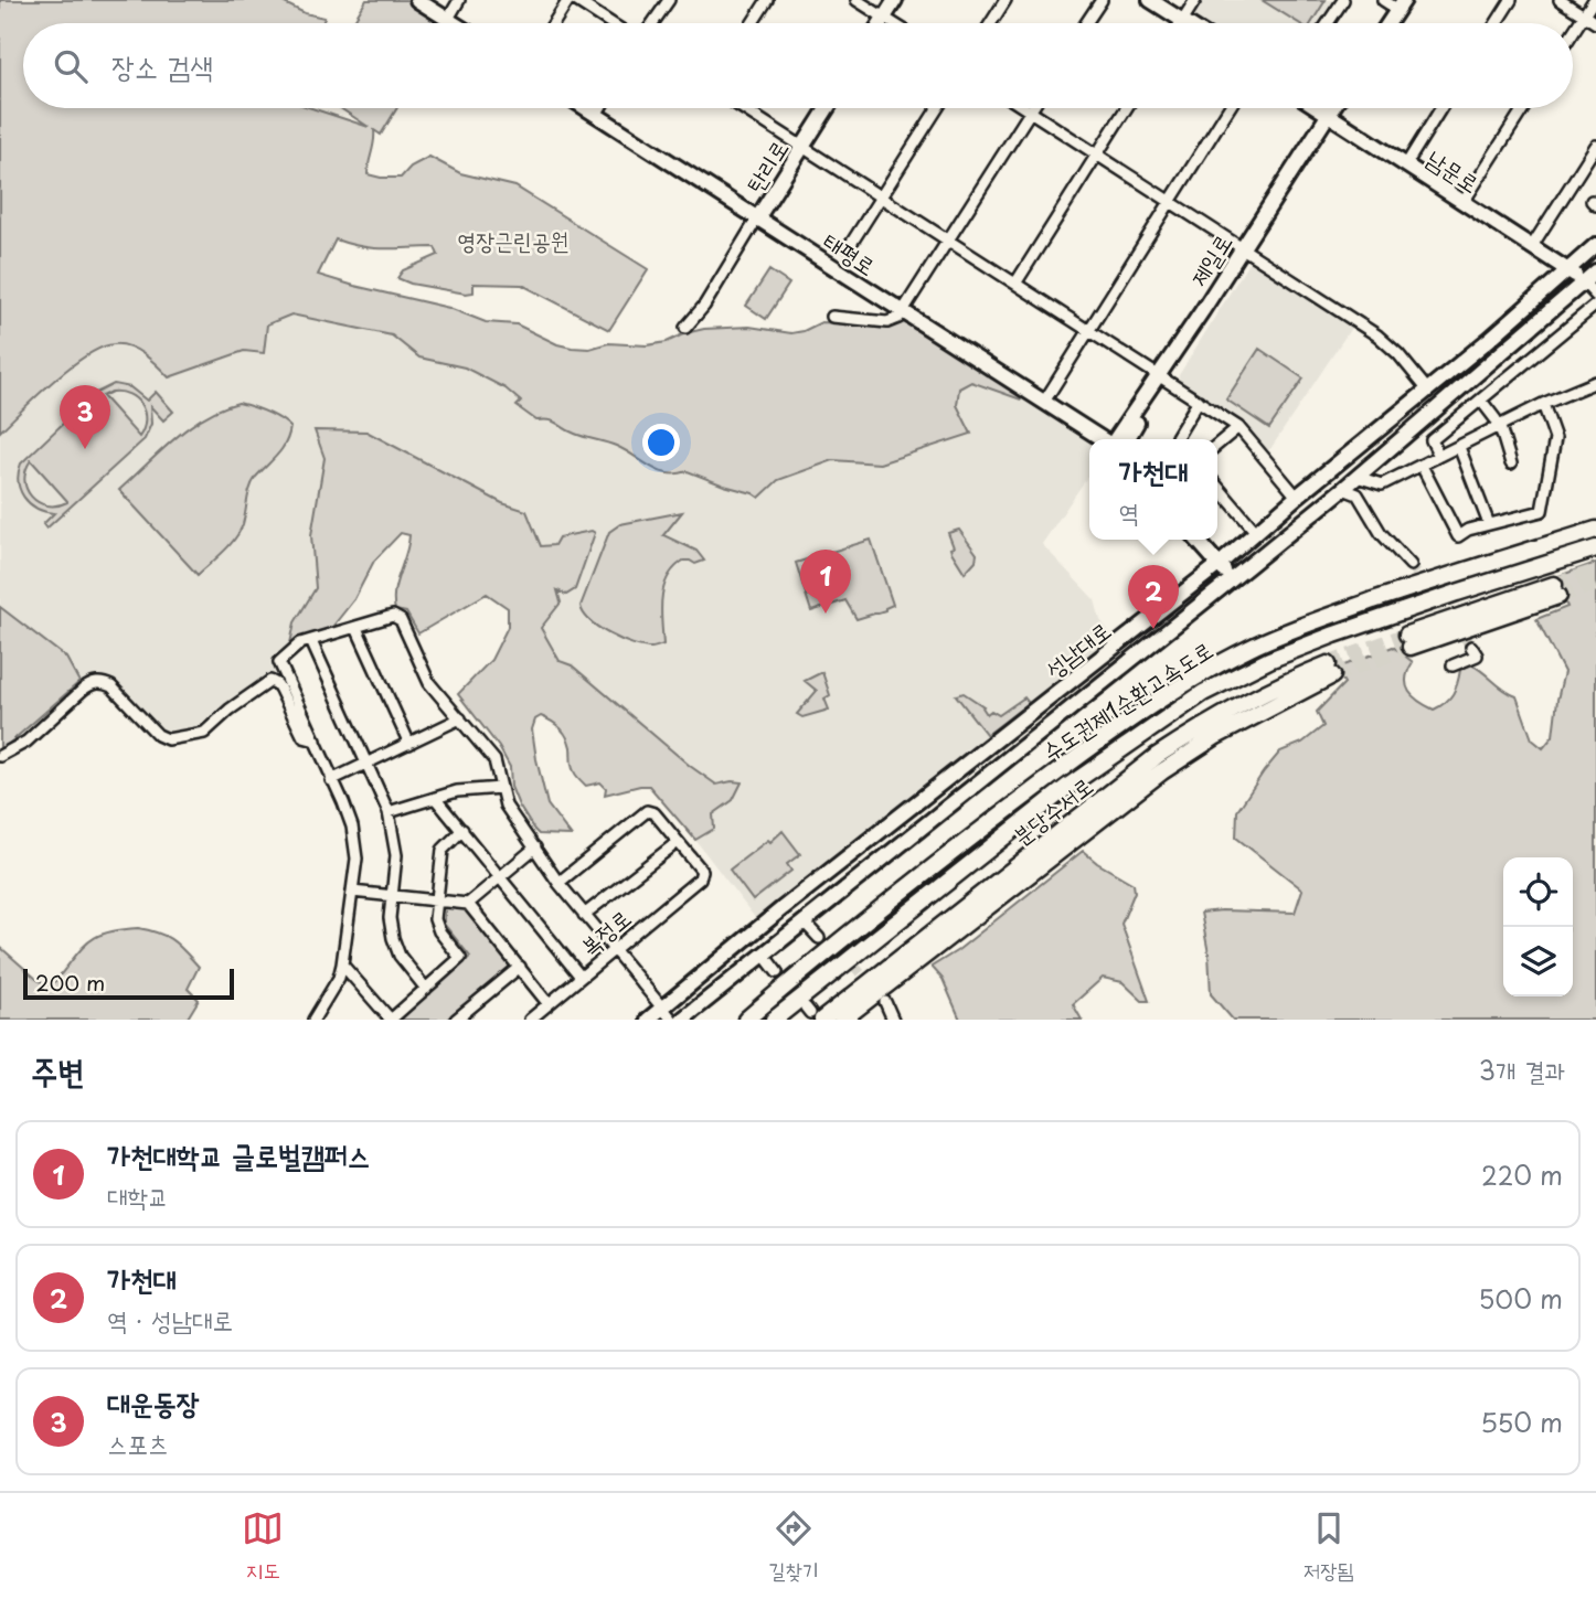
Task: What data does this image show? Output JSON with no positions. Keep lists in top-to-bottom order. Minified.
{"streets":{"highway":["수도권제1순환고속도로","분당수서로"],"main road":["탄리로","남문로","태평로","제일로","성남대로"],"street":["복정로"]},"crossings":[["탄리로","태평로"],["남문로","제일로"],["남문로","성남대로"]],"parks":["영장근린공원"],"scale_bar":"200 m","page":{"search":"장소 검색","pins":["3","1","2"],"popup":["가천대","역"],"scale":"200 m","heading":["주변","3개 결과"],"list":[{"mark":"1","name":"가천대학교 글로벌캠퍼스","note":"대학교","value":"220 m"},{"mark":"2","name":"가천대","note":"역 · 성남대로","value":"500 m"},{"mark":"3","name":"대운동장","note":"스포츠","value":"550 m"}],"nav":["지도","길찾기","저장됨"]}}
